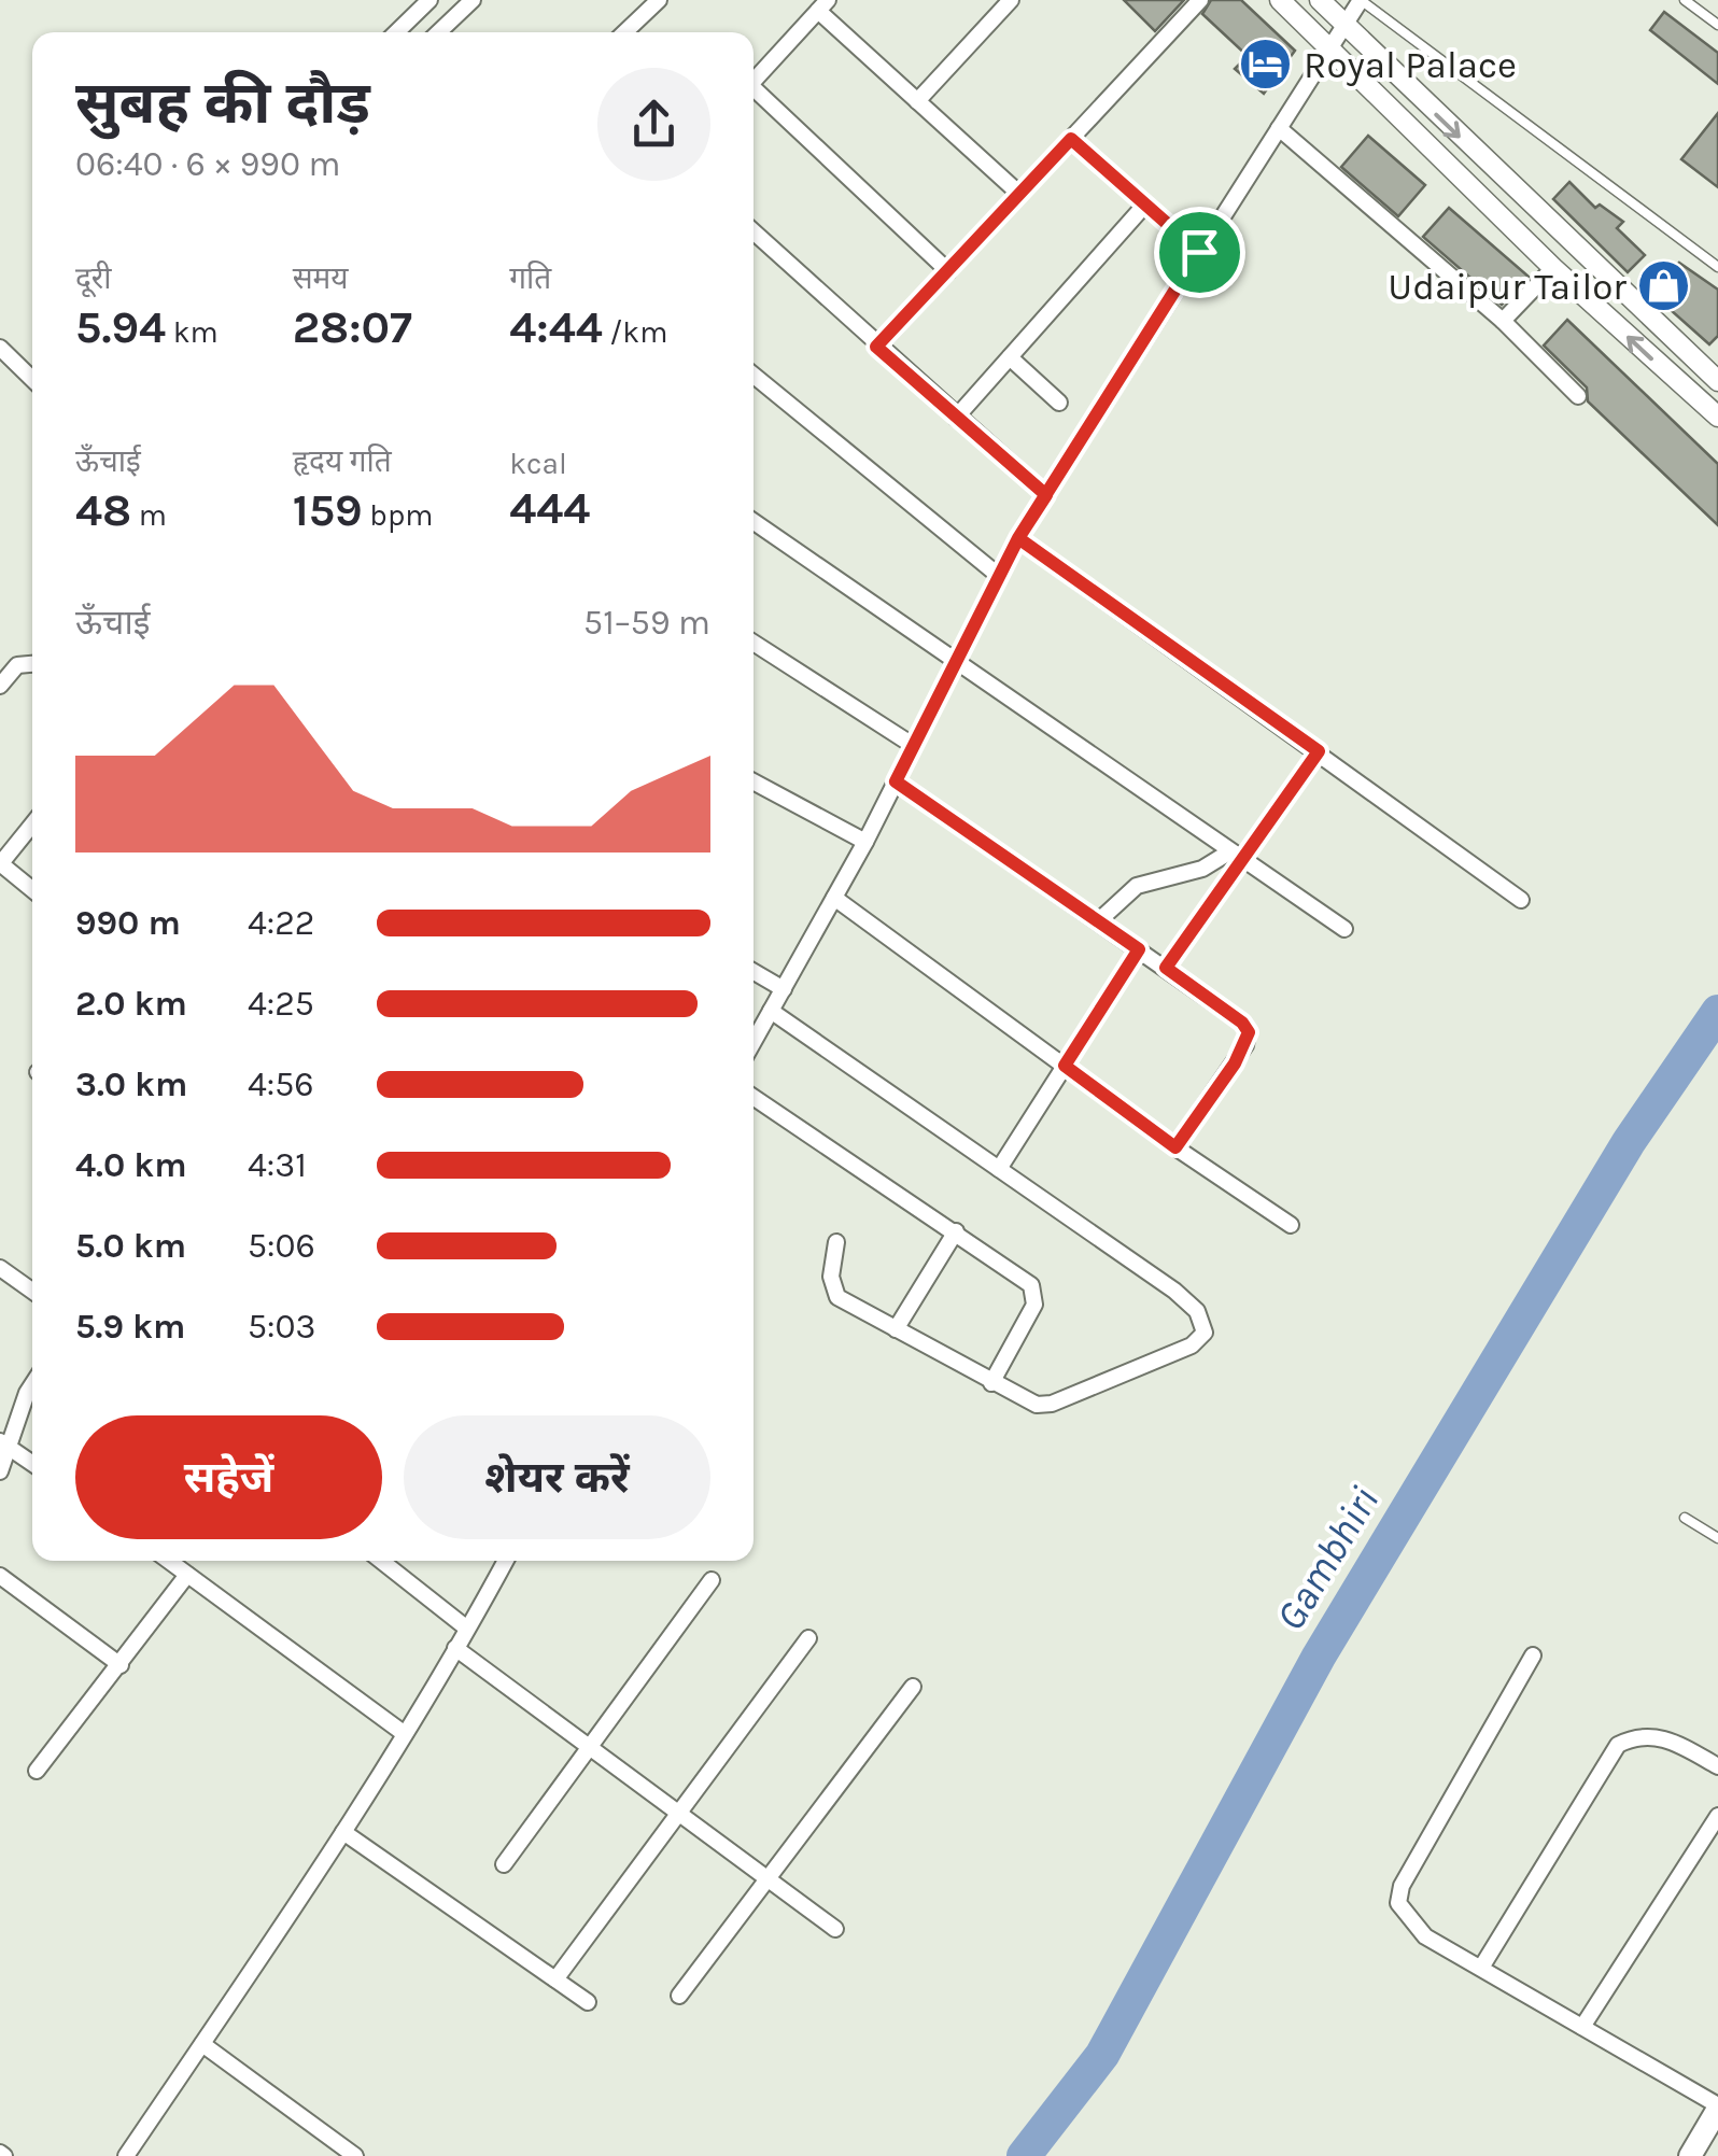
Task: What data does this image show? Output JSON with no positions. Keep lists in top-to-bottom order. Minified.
{"water":["Gambhiri"],"places":{"hotel":["Royal Palace"],"shop":["Udaipur Tailor"]},"page":{"heading":["सुबह की दौड़","06:40 · 6 × 990 m"],"stats":[["दूरी","5.94 km"],["समय","28:07"],["गति","4:44 /km"],["ऊँचाई","48 m"],["हृदय गति","159 bpm"],["kcal","444"]],"chart":["ऊँचाई","51–59 m"],"list":[{"name":"990 m","note":"4:22"},{"name":"2.0 km","note":"4:25"},{"name":"3.0 km","note":"4:56"},{"name":"4.0 km","note":"4:31"},{"name":"5.0 km","note":"5:06"},{"name":"5.9 km","note":"5:03"}],"buttons":["सहेजें","शेयर करें"]}}
